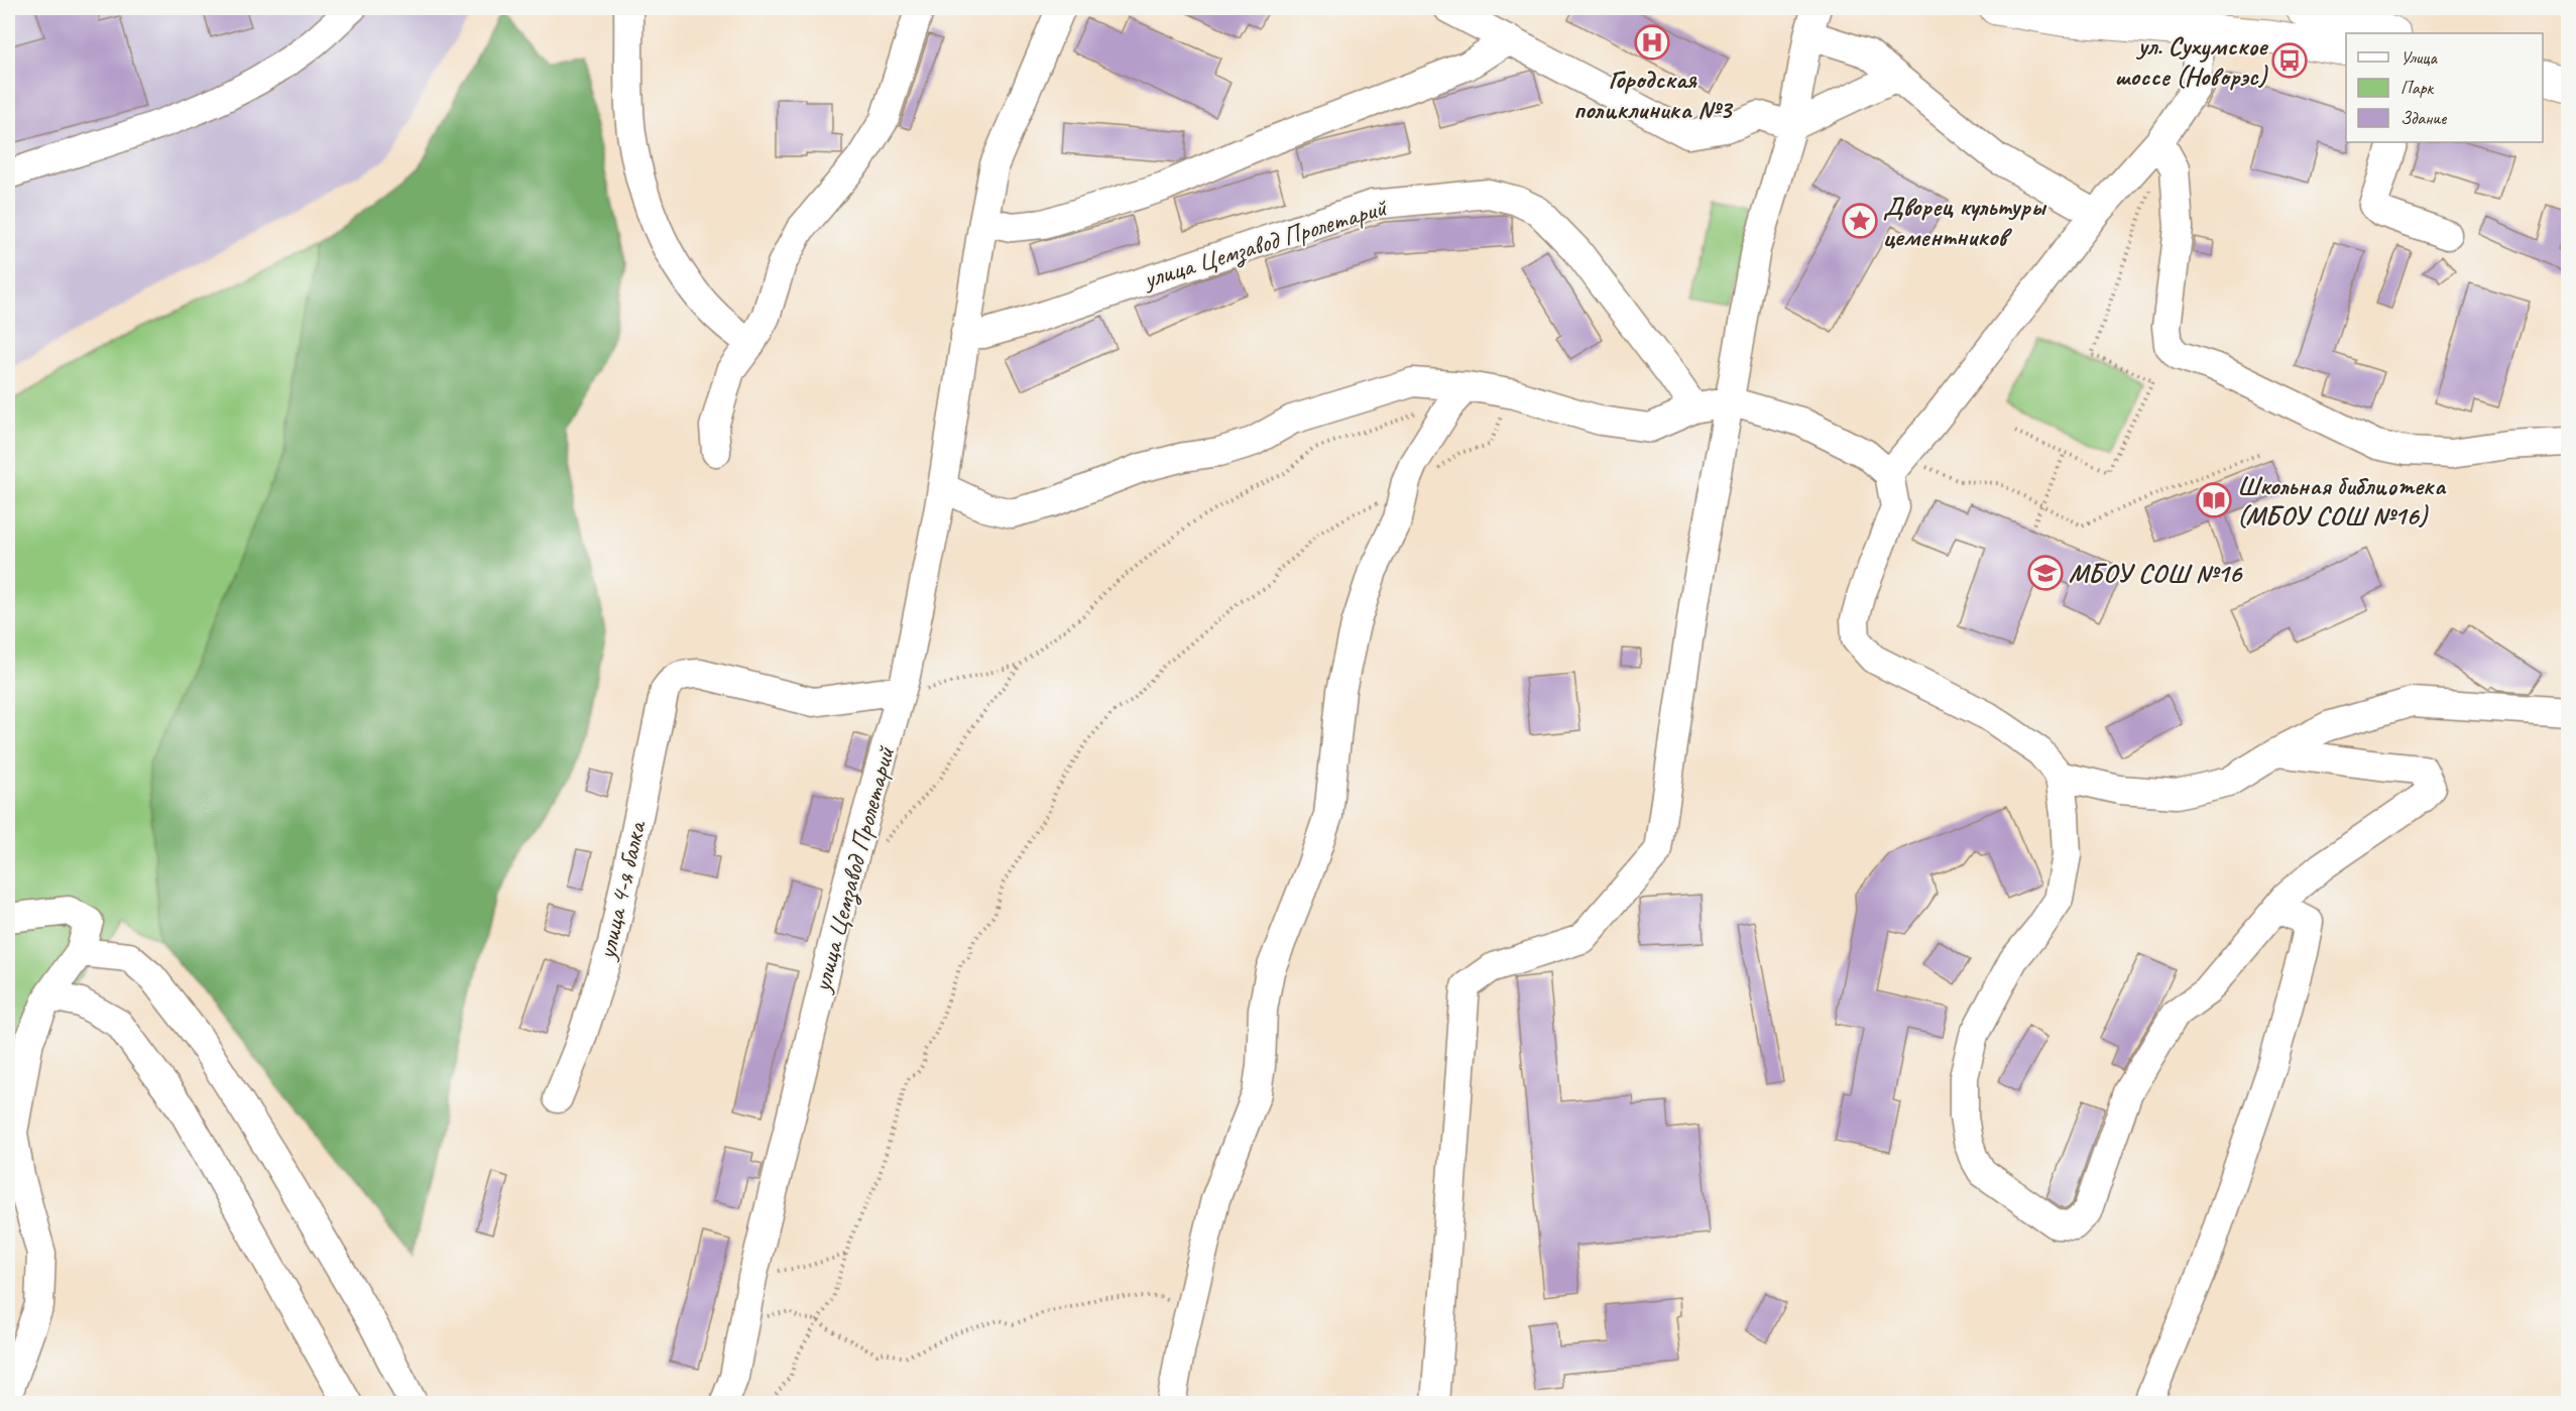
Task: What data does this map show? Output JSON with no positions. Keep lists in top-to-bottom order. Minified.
{"streets":{"street":["улица Цемзавод Пролетарий","улица 4-я балка"]},"crossings":[["улица Цемзавод Пролетарий","улица 4-я балка"]],"places":{"hospital":["Городская поликлиника №3"],"bus stop":["ул. Сухумское шоссе (Новорэс)"],"place":["Дворец культуры цементников"],"library":["Школьная библиотека (МБОУ СОШ №16)"],"school or university":["МБОУ СОШ №16"]},"legend":["Улица","Парк","Здание"]}
